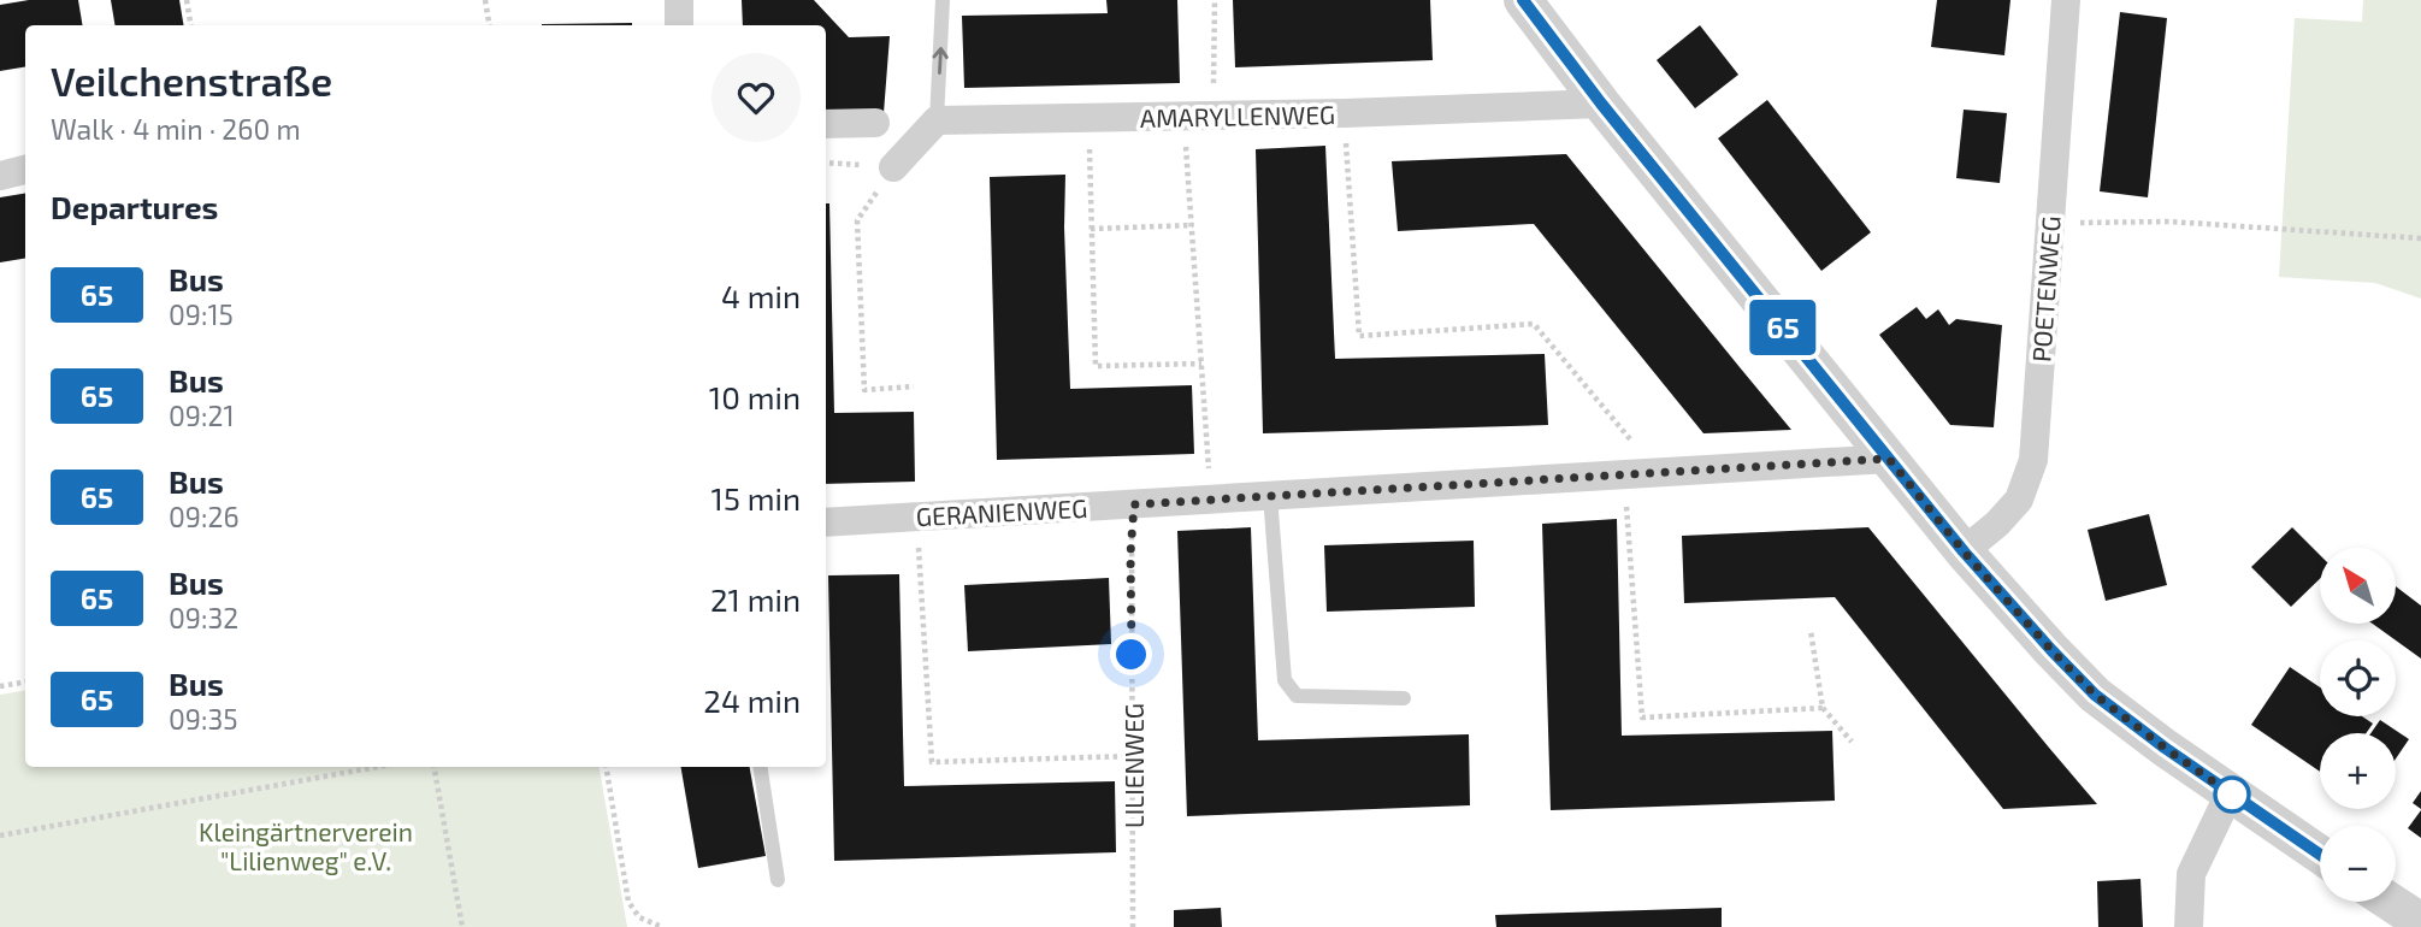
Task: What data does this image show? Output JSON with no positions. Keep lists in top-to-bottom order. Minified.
{"streets":{"street":["AMARYLLENWEG","POETENWEG","GERANIENWEG"],"path":["LILIENWEG"]},"crossings":[["GERANIENWEG","LILIENWEG"]],"parks":["Kleingärtnerverein \"Lilienweg\" e.V."],"lines":["bus line 65"],"north":"top left","page":{"on_map":"65","heading":[["Veilchenstraße","Walk · 4 min · 260 m"],"Departures"],"list":[{"mark":"65","name":"Bus","note":"09:15","value":"4 min"},{"mark":"65","name":"Bus","note":"09:21","value":"10 min"},{"mark":"65","name":"Bus","note":"09:26","value":"15 min"},{"mark":"65","name":"Bus","note":"09:32","value":"21 min"},{"mark":"65","name":"Bus","note":"09:35","value":"24 min"}],"map_buttons":["+","−"]}}
